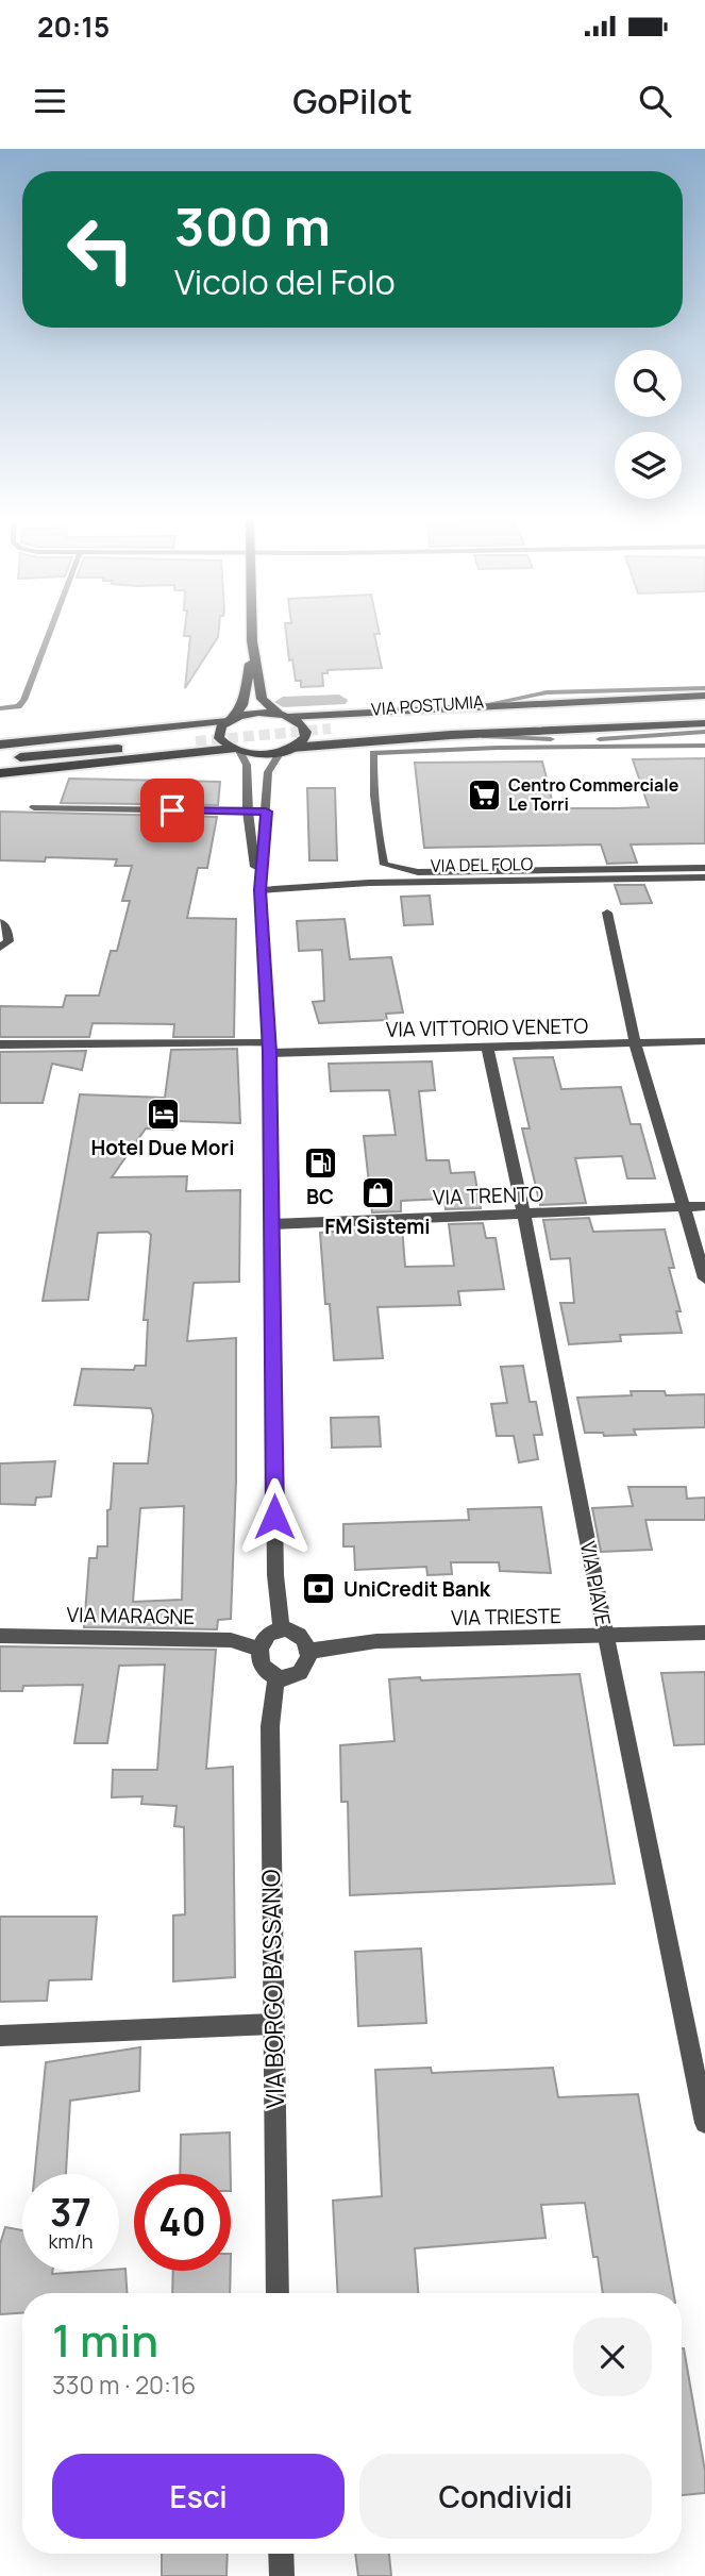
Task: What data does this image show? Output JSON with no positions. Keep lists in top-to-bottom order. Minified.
{"streets":{"highway":["VIA POSTUMIA"],"street":["VIA DEL FOLO","VIA VITTORIO VENETO","VIA TRENTO","VIA PIAVE","VIA MARAGNE","VIA TRIESTE","VIA BORGO BASSANO"]},"crossings":[["VIA VITTORIO VENETO","VIA PIAVE"],["VIA TRENTO","VIA PIAVE"],["VIA PIAVE","VIA TRIESTE"],["VIA MARAGNE","VIA TRIESTE"],["VIA MARAGNE","VIA BORGO BASSANO"],["VIA TRIESTE","VIA BORGO BASSANO"]],"places":{"supermarket":["Centro Commerciale Le Torri"],"hotel":["Hotel Due Mori"],"fuel station":["BC"],"shop":["FM Sistemi"],"bank":["UniCredit Bank"]},"page":{"status":"20:15","header":"GoPilot","turn":["300 m","Vicolo del Folo"],"speed":"37 km/h","limit":"40","heading":["1 min","330 m · 20:16"],"buttons":["Esci","Condividi"]}}
